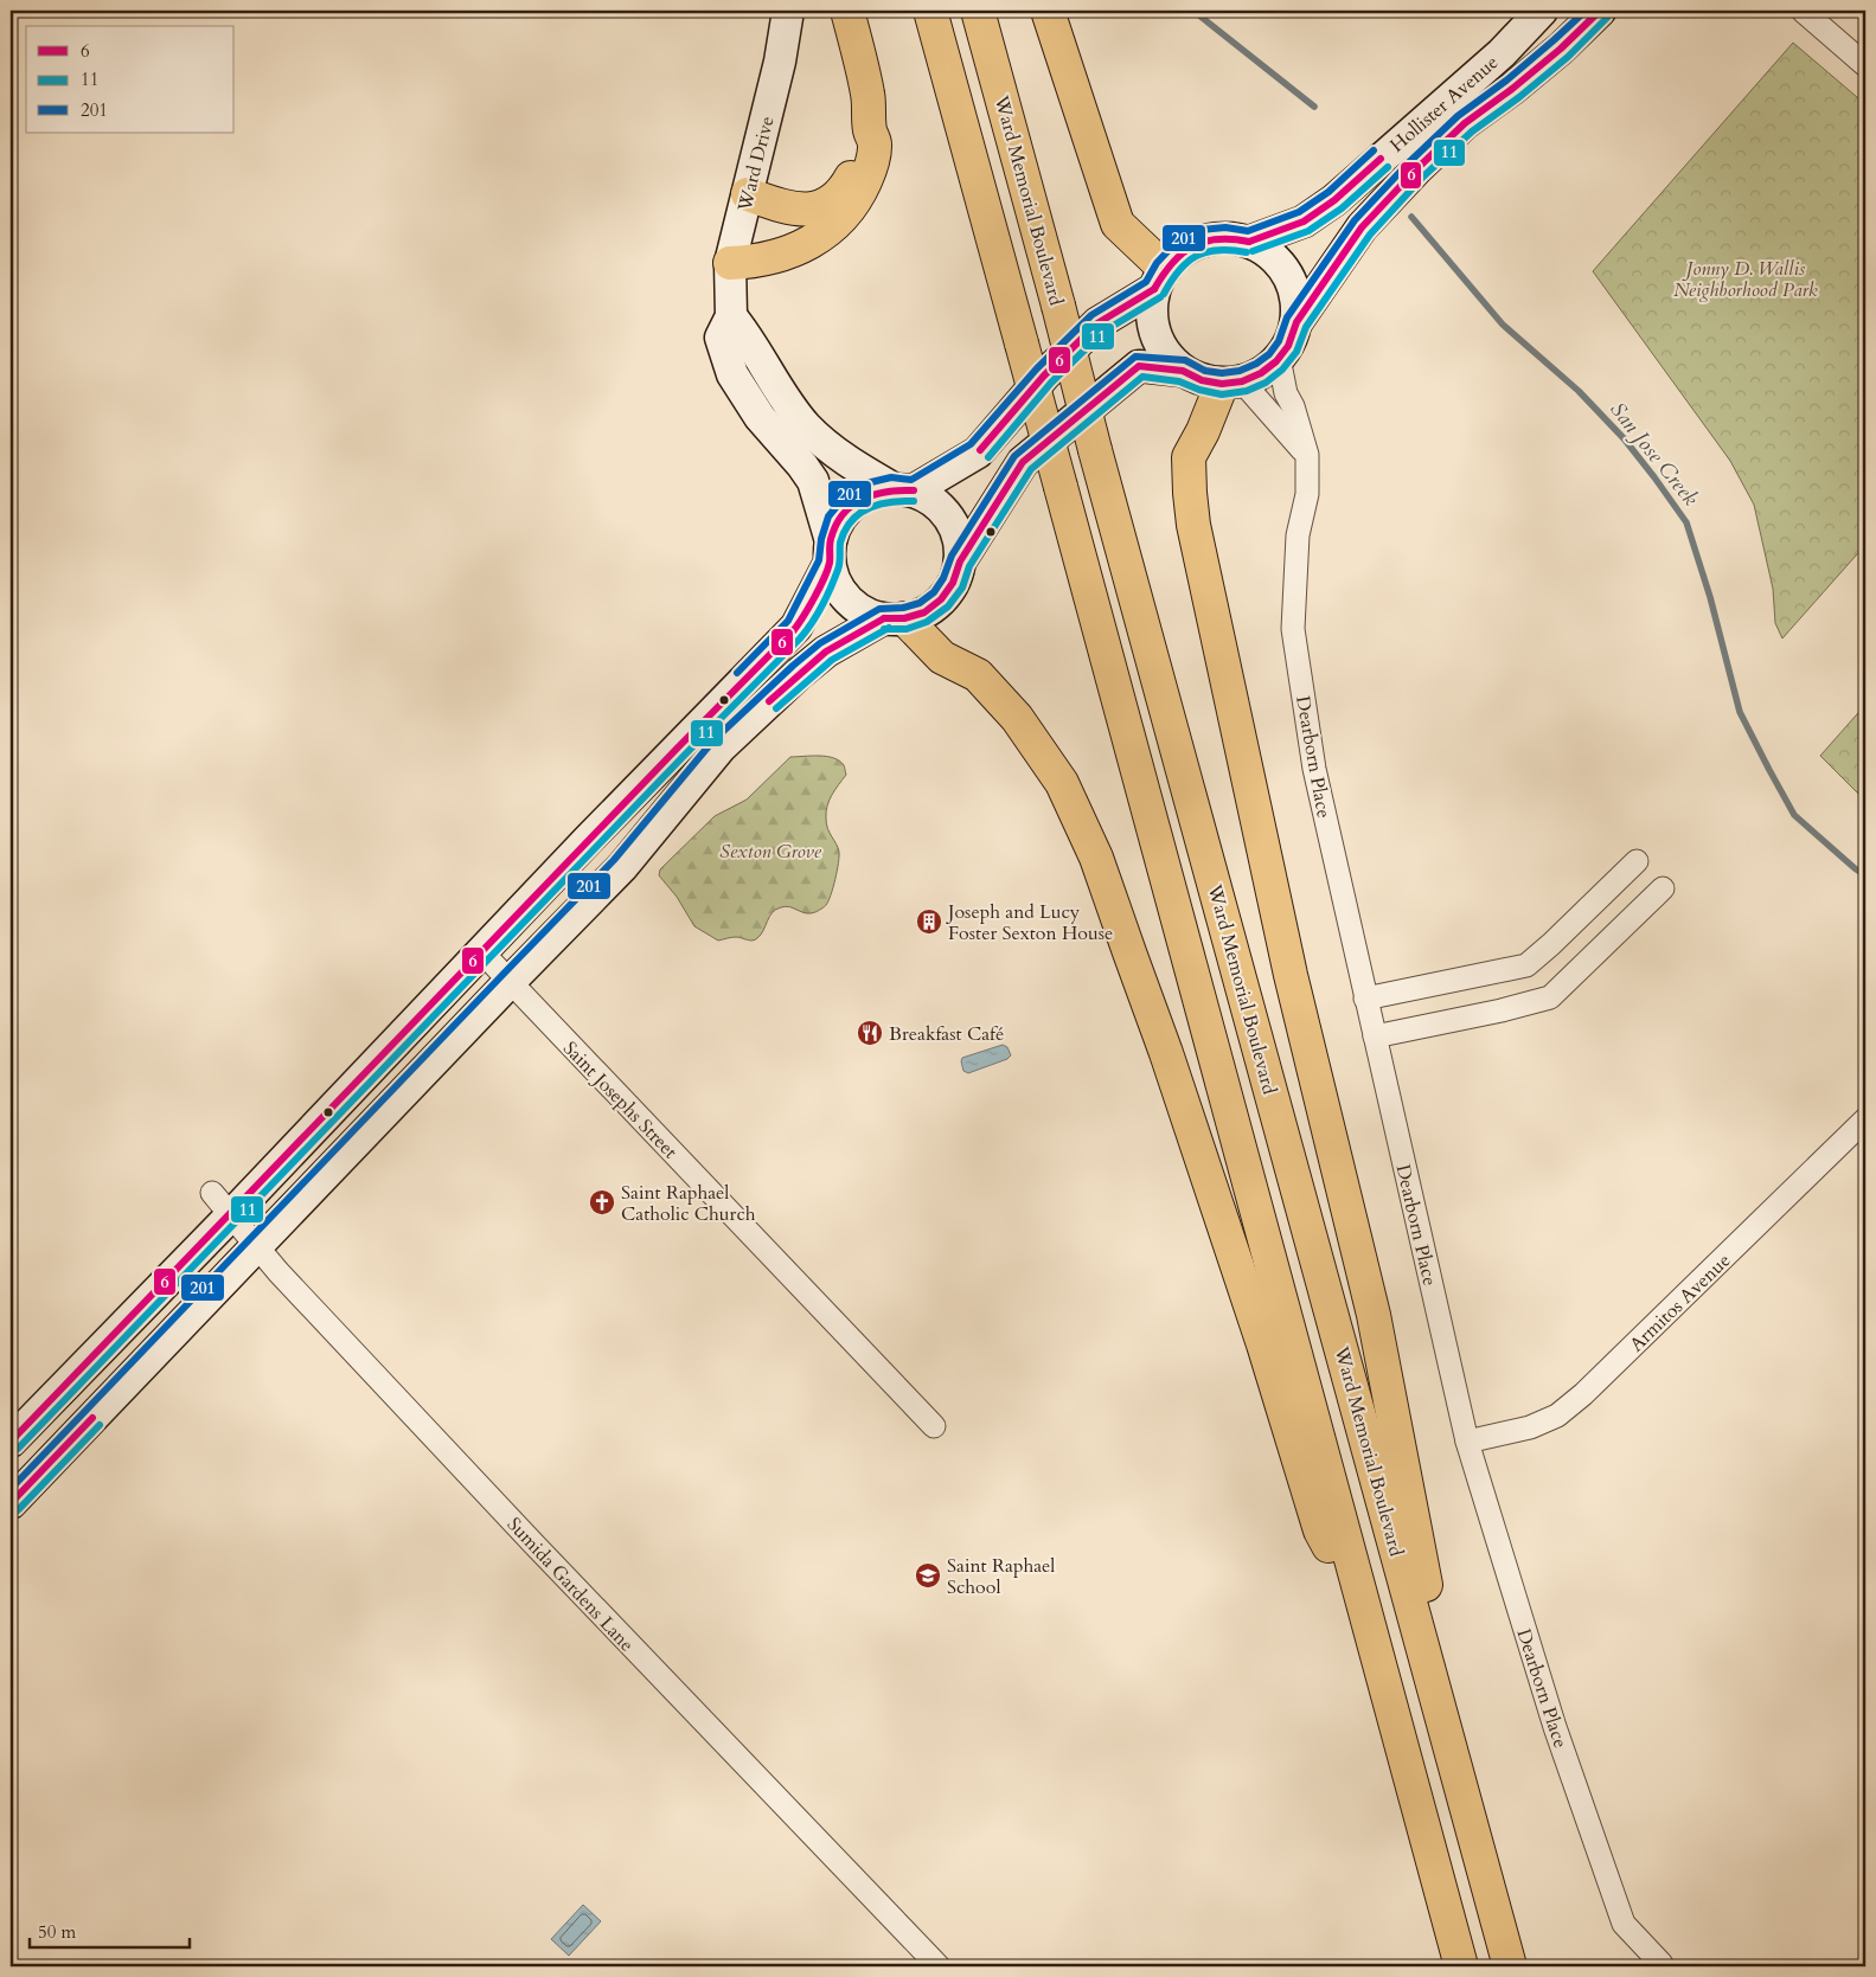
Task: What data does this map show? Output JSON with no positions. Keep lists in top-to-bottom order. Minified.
{"streets":{"highway":["Ward Memorial Boulevard"],"main road":["Hollister Avenue","Ward Drive"],"street":["Dearborn Place","Saint Josephs Street","Armitos Avenue","Sumida Gardens Lane"]},"crossings":[["Hollister Avenue","Dearborn Place"],["Dearborn Place","Armitos Avenue"]],"water":["San Jose Creek"],"parks":["Jonny D. Wallis Neighborhood Park","Sexton Grove"],"places":{"building":["Joseph and Lucy Foster Sexton House"],"restaurant":["Breakfast Café"],"church":["Saint Raphael Catholic Church"],"school or university":["Saint Raphael School"]},"lines":["transit line 6","transit line 201","transit line 11"],"legend":["6","11","201"],"scale_bar":"50 m"}
